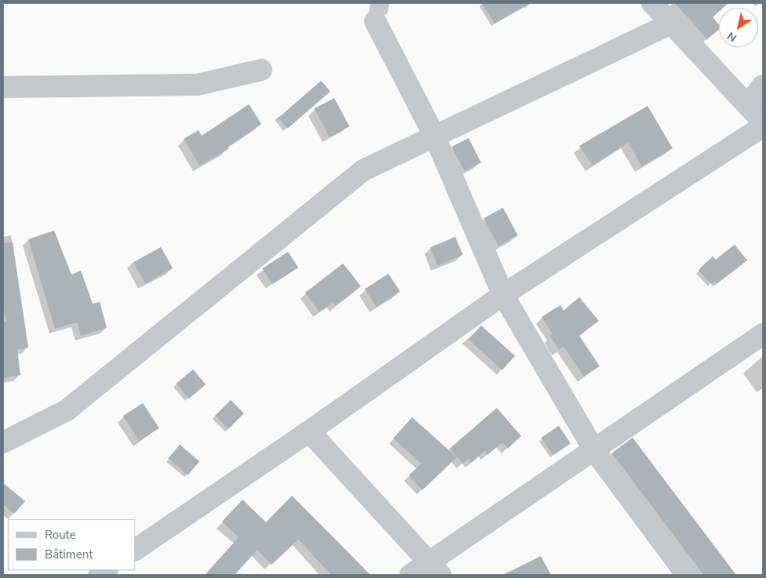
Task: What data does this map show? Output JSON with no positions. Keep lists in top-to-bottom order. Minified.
{"legend":["Route","Bâtiment"],"north":"bottom left"}
